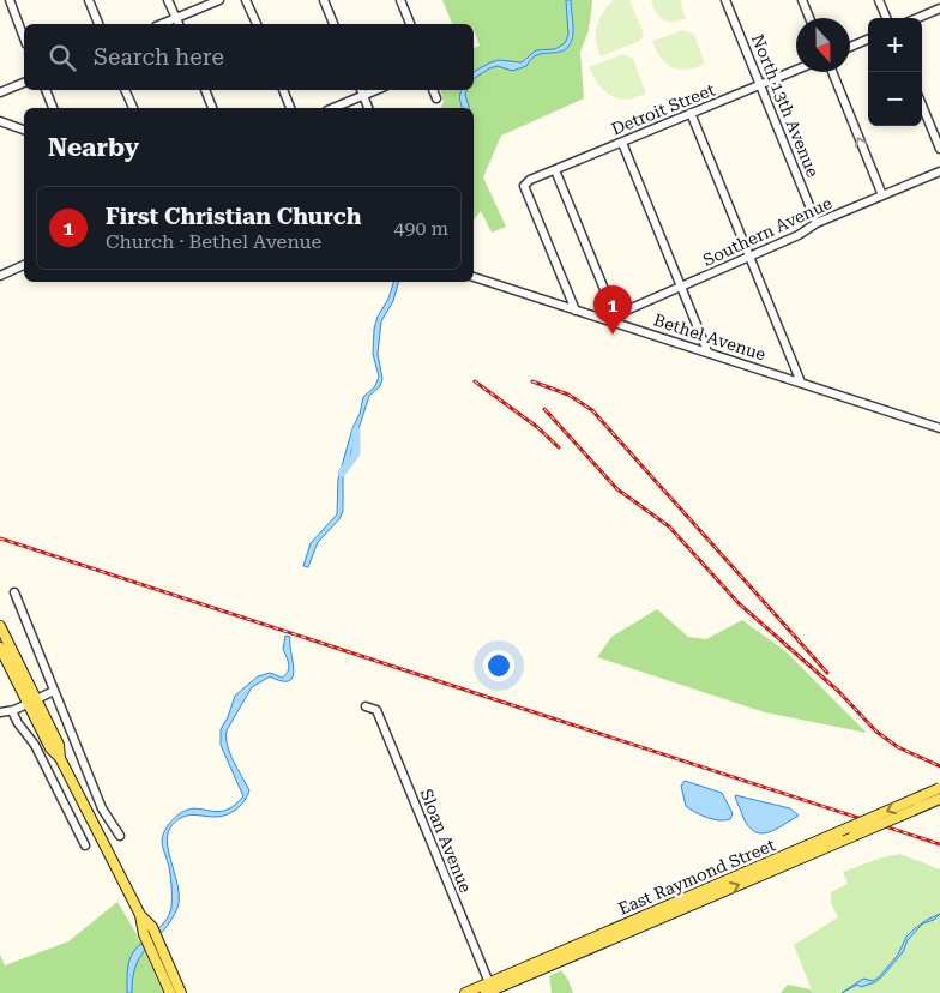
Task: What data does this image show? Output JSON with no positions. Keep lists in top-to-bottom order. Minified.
{"streets":{"main road":["East Raymond Street"],"street":["North 13th Avenue","Detroit Street","Southern Avenue","Bethel Avenue","Sloan Avenue"]},"crossings":[["North 13th Avenue","Detroit Street"],["North 13th Avenue","Southern Avenue"],["Detroit Street","Bethel Avenue"],["Southern Avenue","Bethel Avenue"],["Sloan Avenue","East Raymond Street"]],"north":"bottom","page":{"map_buttons":["+","−"],"search":"Search here","heading":"Nearby","list":[{"mark":"1","name":"First Christian Church","note":"Church · Bethel Avenue","value":"490 m"}],"pins":"1"}}
